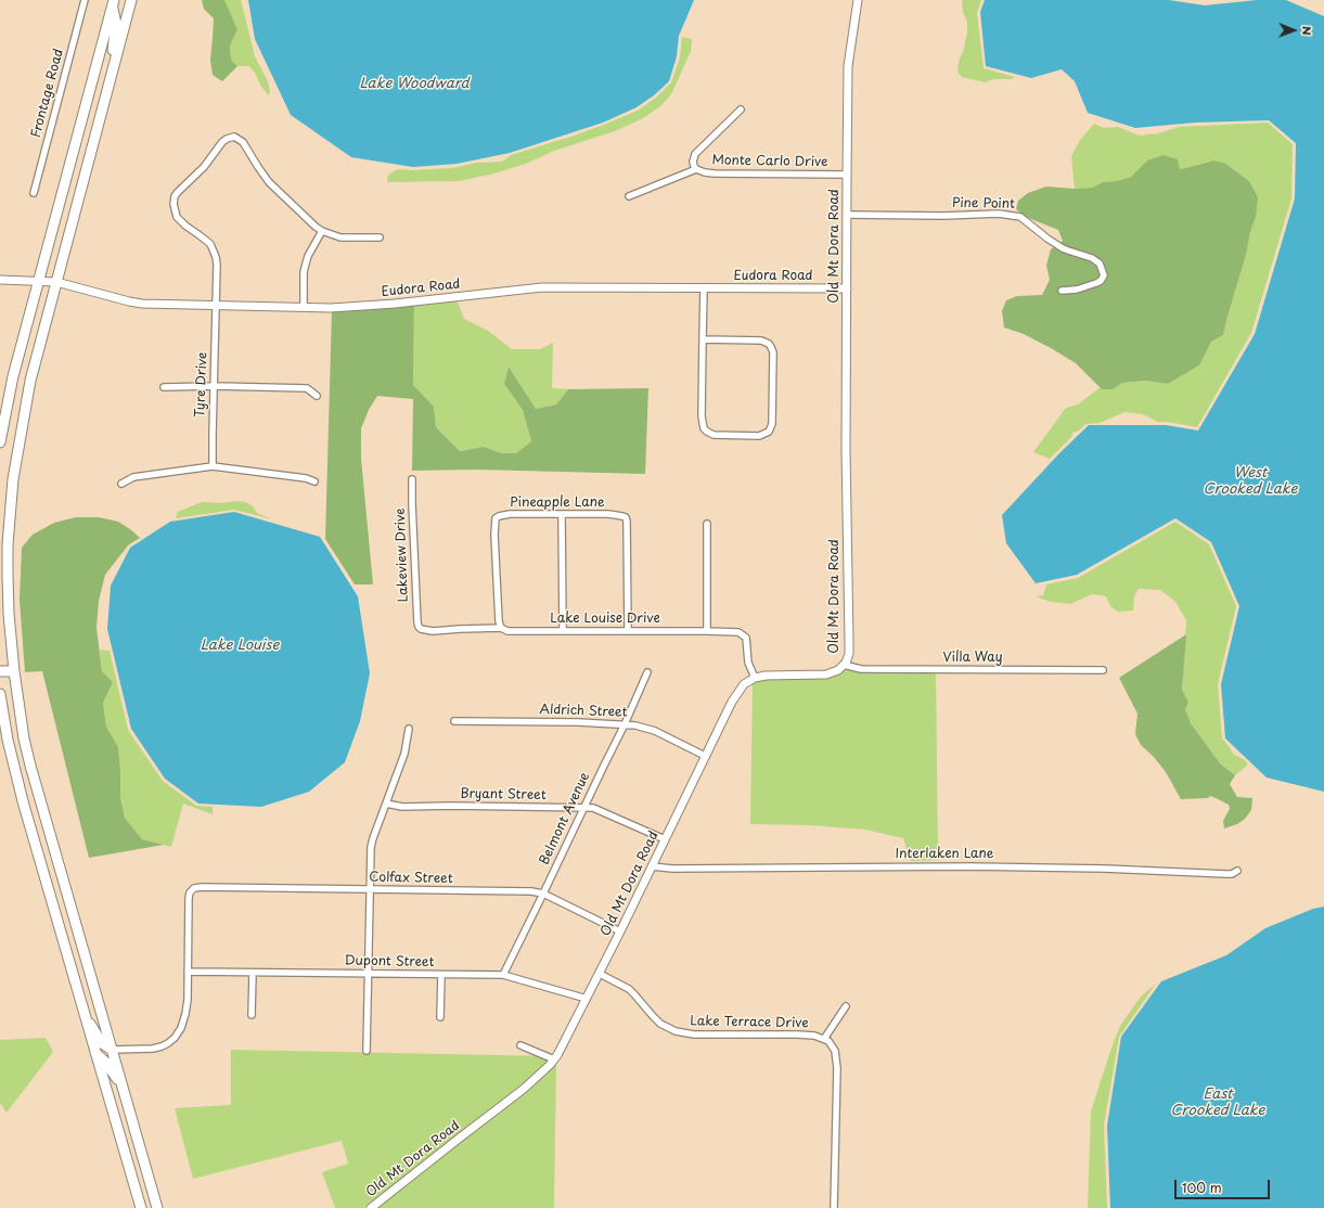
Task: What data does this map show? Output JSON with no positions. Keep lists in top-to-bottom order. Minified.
{"streets":{"street":["Frontage Road","Monte Carlo Drive","Pine Point","Old Mt Dora Road","Eudora Road","Tyre Drive","Pineapple Lane","Lakeview Drive","Lake Louise Drive","Villa Way","Aldrich Street","Bryant Street","Belmont Avenue","Interlaken Lane","Colfax Street","Dupont Street","Lake Terrace Drive"]},"crossings":[["Monte Carlo Drive","Old Mt Dora Road"],["Pine Point","Old Mt Dora Road"],["Old Mt Dora Road","Eudora Road"],["Old Mt Dora Road","Lake Louise Drive"],["Old Mt Dora Road","Villa Way"],["Old Mt Dora Road","Aldrich Street"],["Old Mt Dora Road","Bryant Street"],["Old Mt Dora Road","Interlaken Lane"],["Old Mt Dora Road","Colfax Street"],["Old Mt Dora Road","Dupont Street"],["Old Mt Dora Road","Lake Terrace Drive"],["Eudora Road","Tyre Drive"],["Pineapple Lane","Lake Louise Drive"],["Lakeview Drive","Lake Louise Drive"],["Aldrich Street","Belmont Avenue"],["Bryant Street","Belmont Avenue"],["Belmont Avenue","Colfax Street"],["Belmont Avenue","Dupont Street"],["Colfax Street","Dupont Street"]],"water":["Lake Woodward","West Crooked Lake","Lake Louise","East Crooked Lake"],"scale_bar":"100 m","north":"right"}
